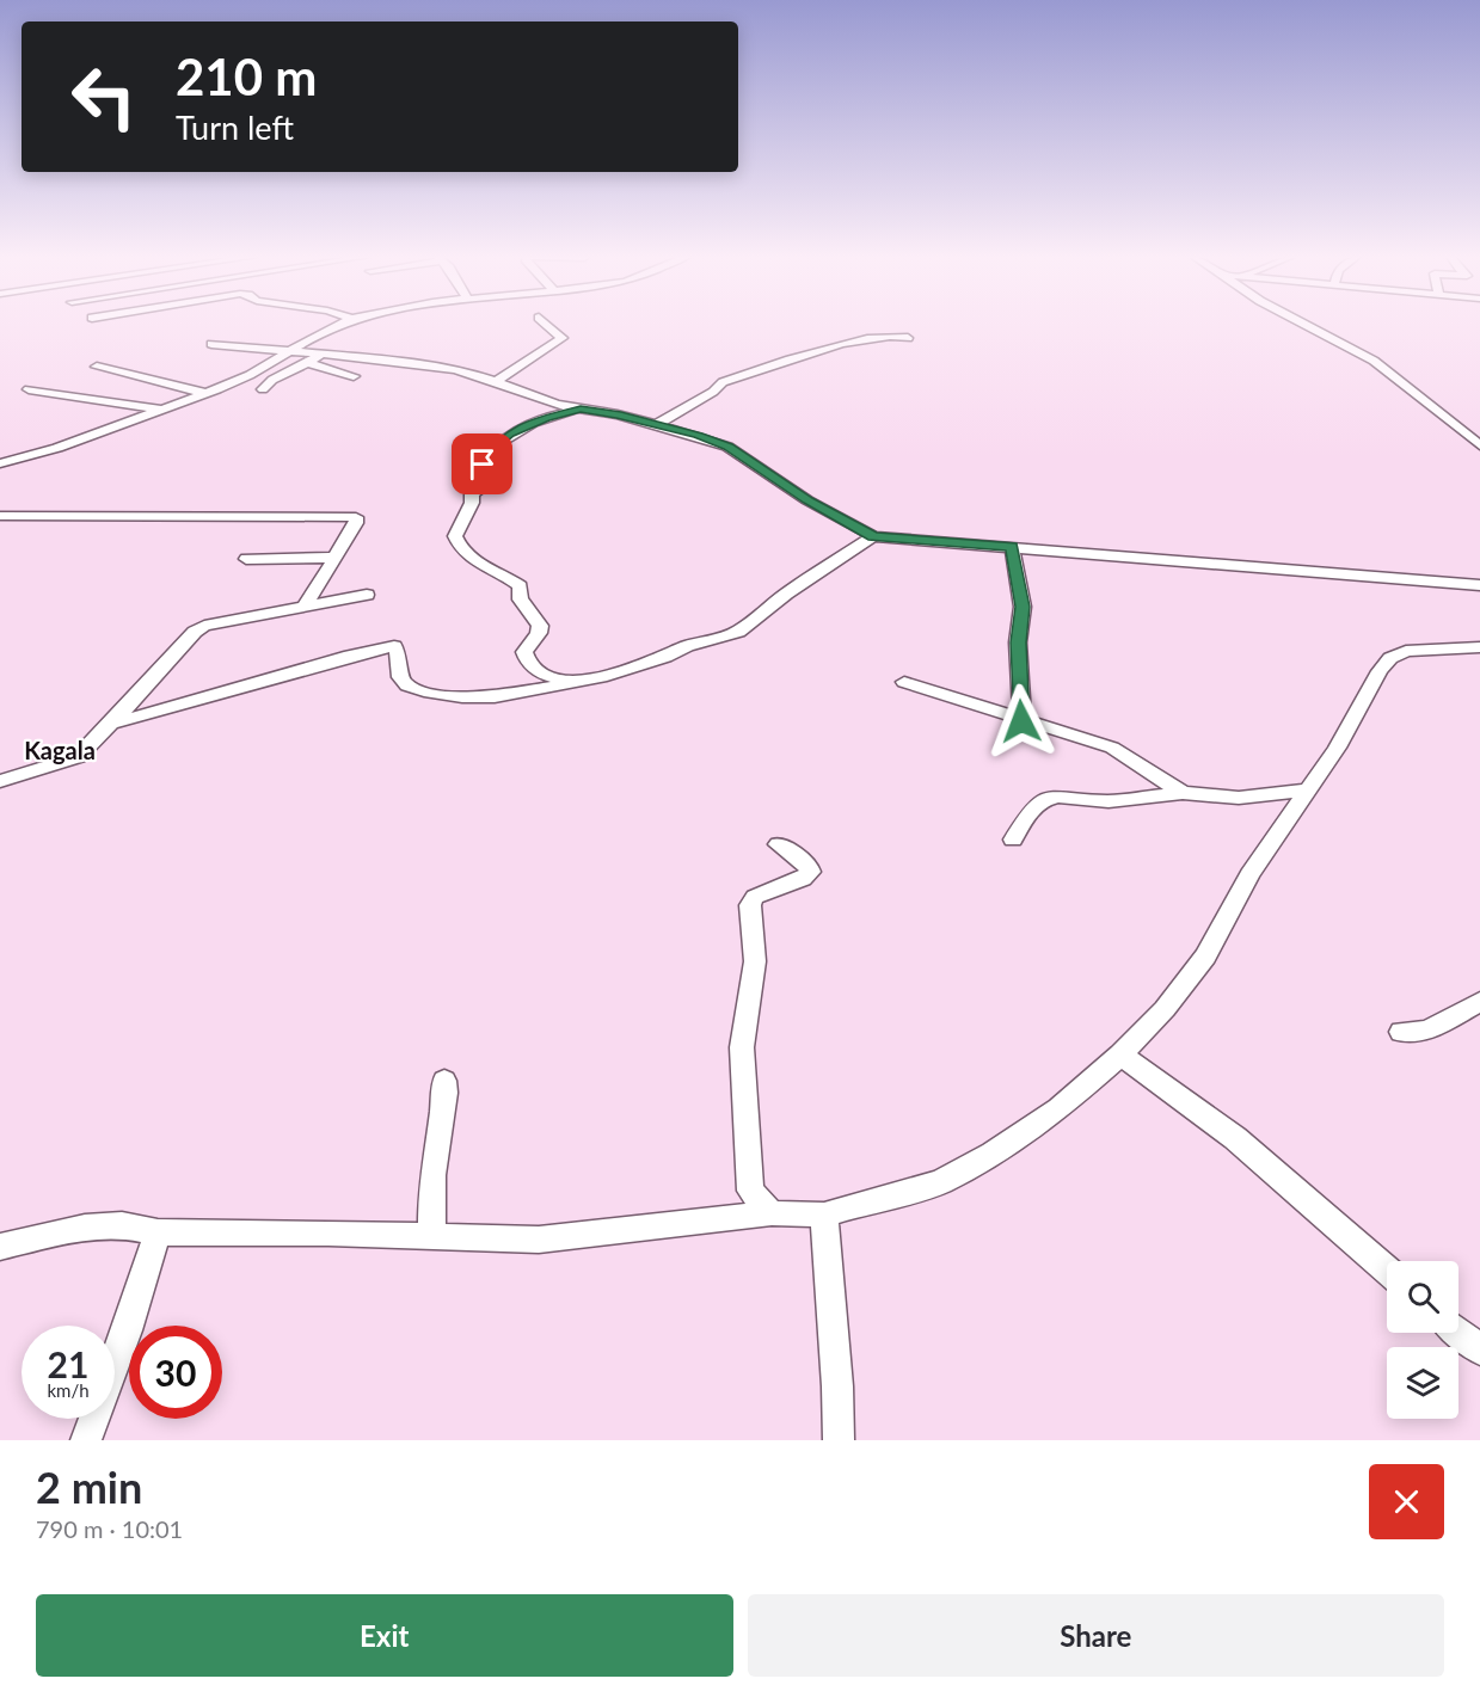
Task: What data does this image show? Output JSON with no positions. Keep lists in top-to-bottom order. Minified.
{"districts":["Kagala"],"page":{"turn":["210 m","Turn left"],"speed":"21 km/h","limit":"30","heading":["2 min","790 m · 10:01"],"buttons":["Exit","Share"]}}
